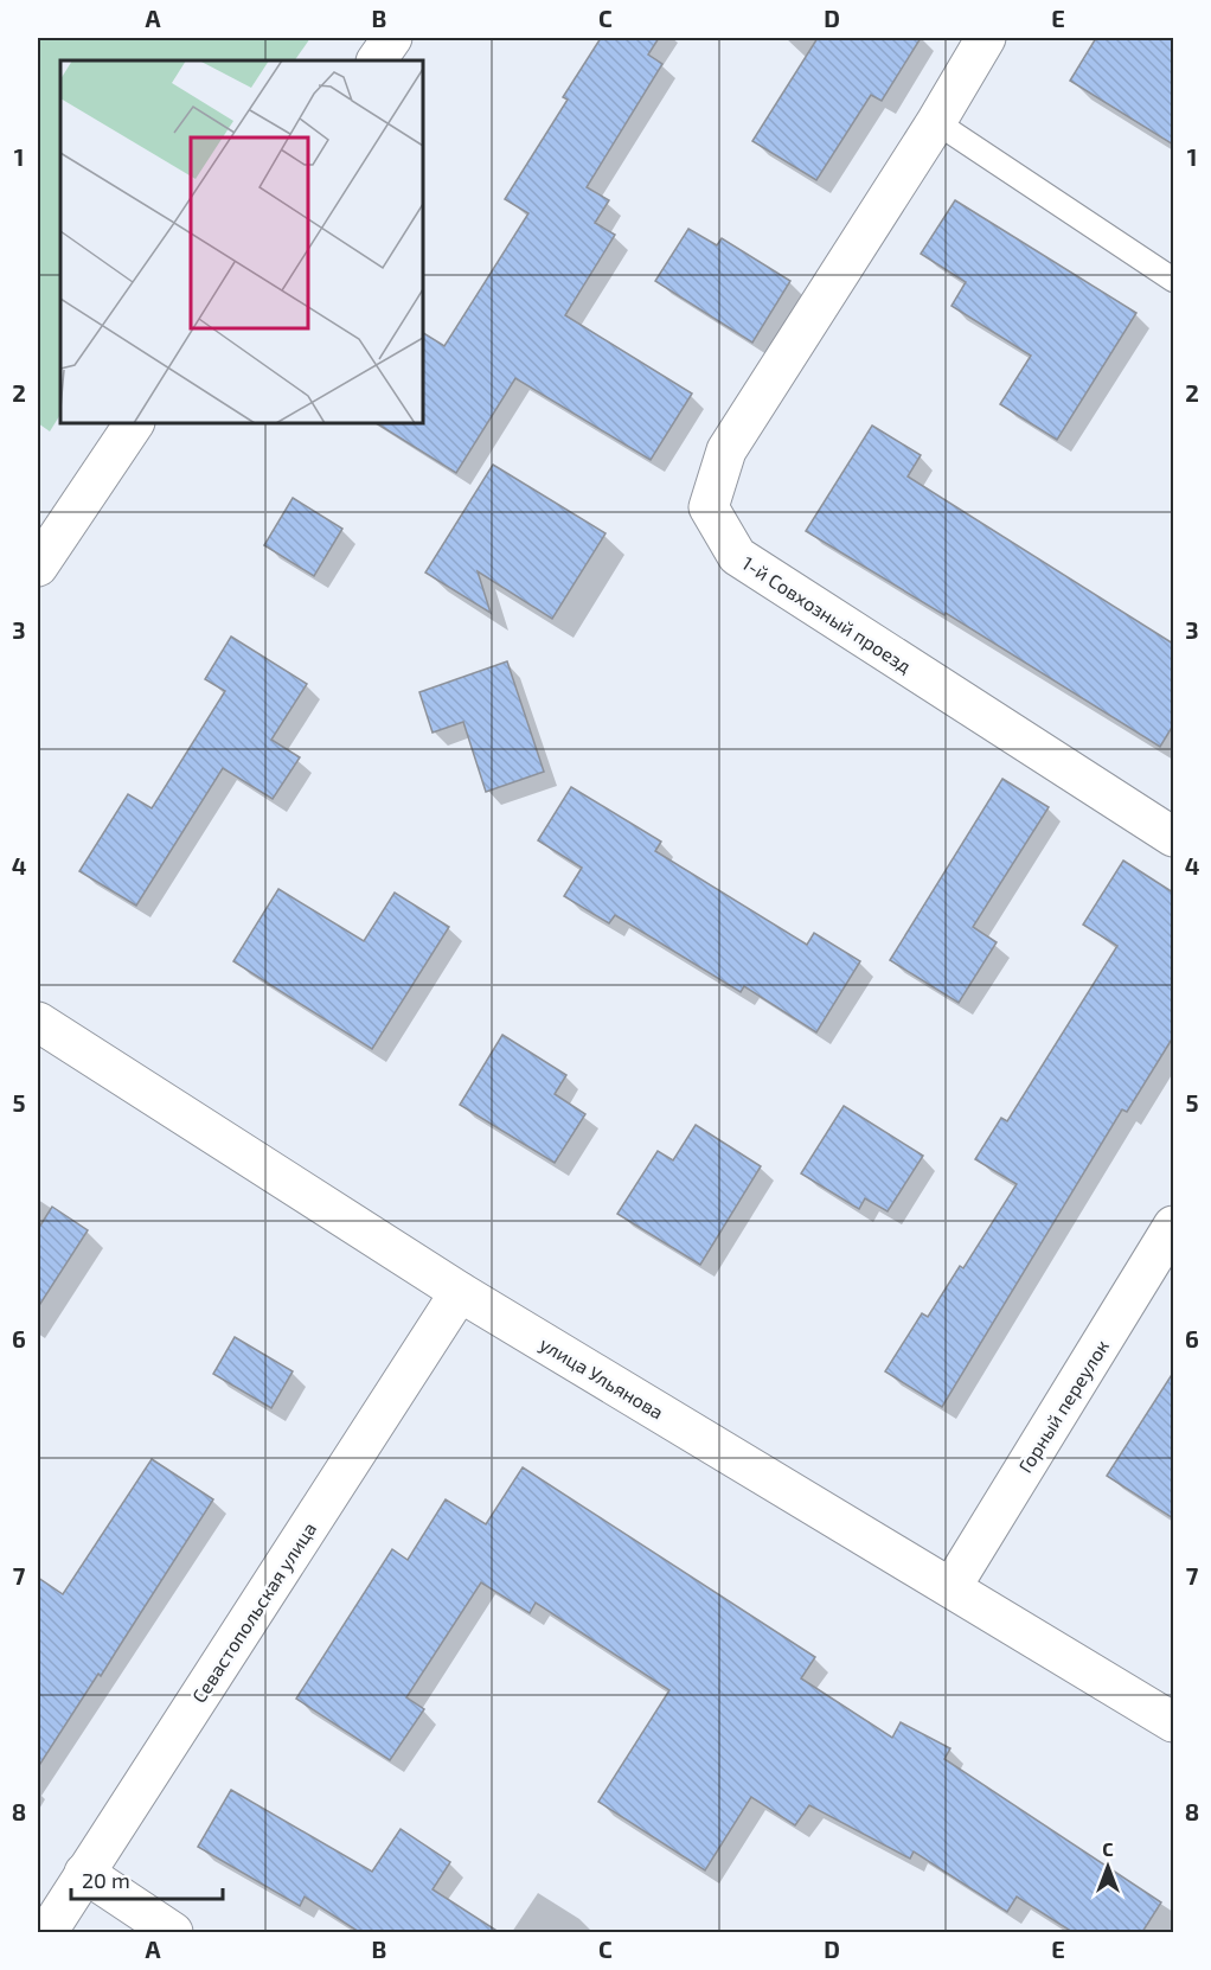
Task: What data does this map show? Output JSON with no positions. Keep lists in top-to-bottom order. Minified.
{"streets":{"street":["1-й Совхозный проезд","улица Ульянова","Горный переулок","Севастопольская улица"]},"crossings":[["улица Ульянова","Горный переулок"],["улица Ульянова","Севастопольская улица"]],"scale_bar":"20 m","north":"top","grid":{"columns":["A","B","C","D","E"],"rows":["1","2","3","4","5","6","7","8"]}}
